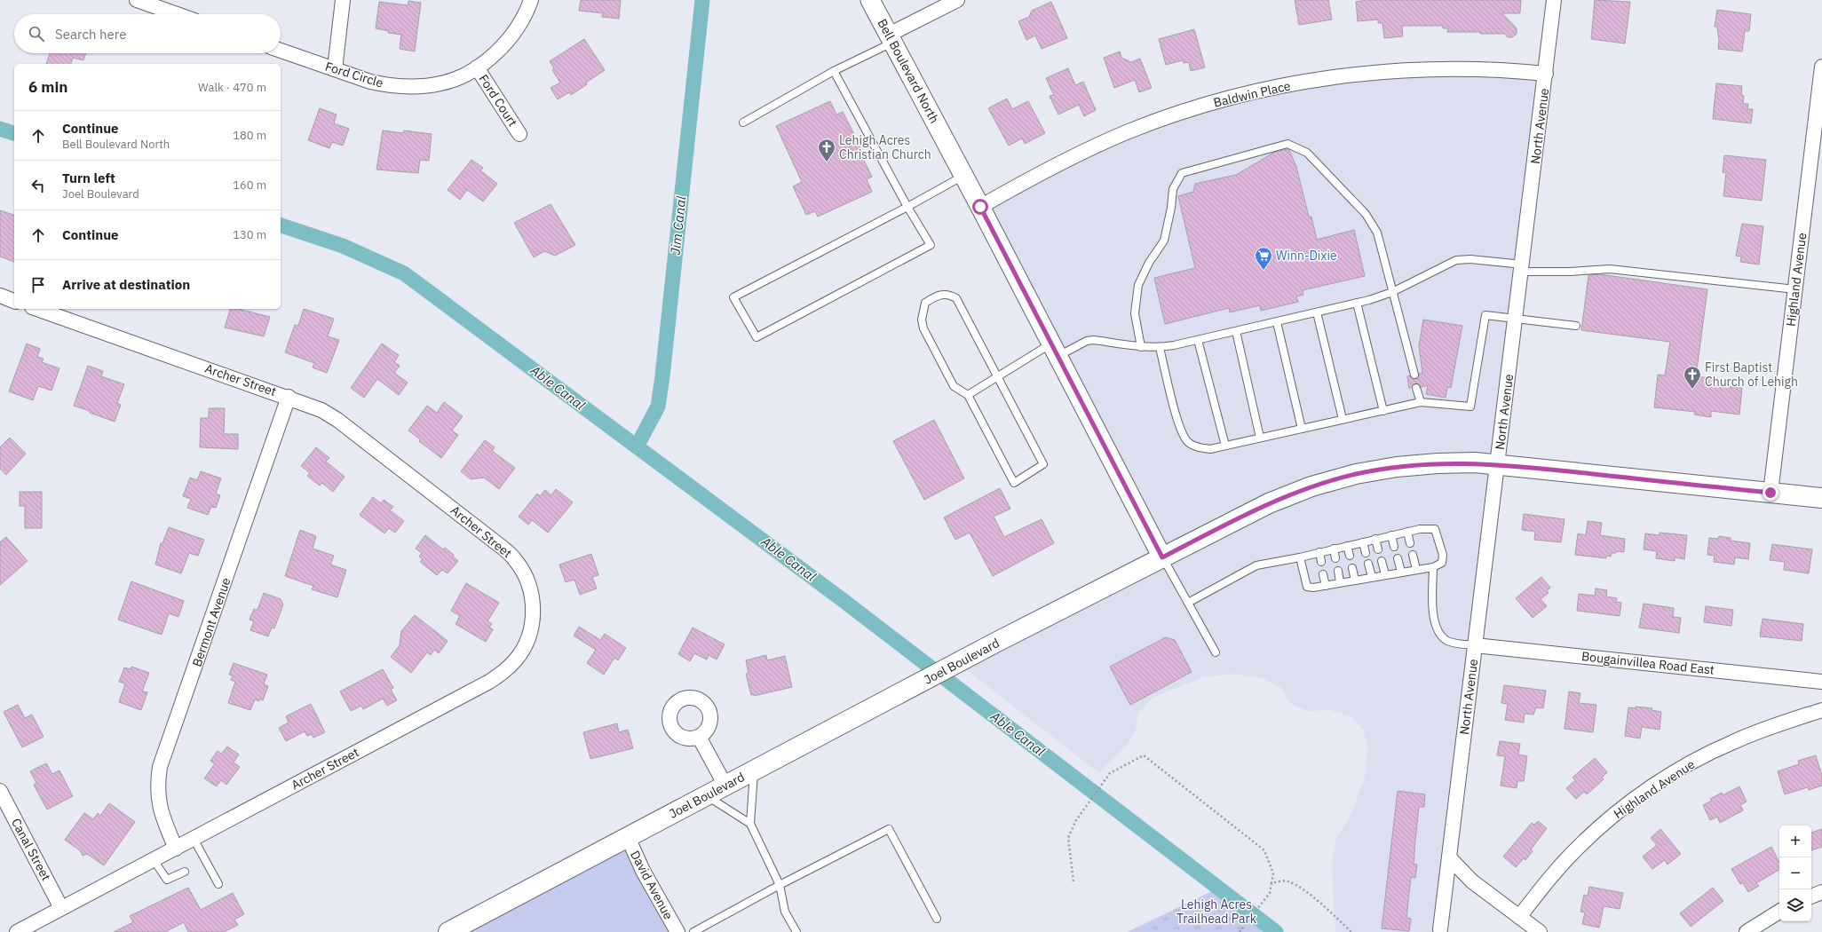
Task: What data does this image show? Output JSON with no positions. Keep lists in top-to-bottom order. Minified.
{"streets":{"main road":["Joel Boulevard"],"street":["Bell Boulevard North","Ford Circle","Baldwin Place","Ford Court","North Avenue","Highland Avenue","Archer Street","Bermont Avenue","Bougainvillea Road East","Canal Street","David Avenue"]},"crossings":[["Bell Boulevard North","Baldwin Place"],["Bell Boulevard North","Joel Boulevard"],["Ford Circle","Ford Court"],["Baldwin Place","North Avenue"],["North Avenue","Joel Boulevard"],["North Avenue","Bougainvillea Road East"],["Highland Avenue","Joel Boulevard"],["Archer Street","Bermont Avenue"],["Archer Street","Canal Street"],["Joel Boulevard","David Avenue"]],"water":["Jim Canal","Able Canal"],"parks":["Lehigh Acres Trailhead Park"],"places":{"church":["Lehigh Acres Christian Church","First Baptist Church of Lehigh"],"supermarket":["Winn-Dixie"]},"page":{"search":"Search here","heading":["6 min","Walk · 470 m"],"list":[["Continue","Bell Boulevard North","180 m"],["Turn left","Joel Boulevard","160 m"],["Continue","130 m"],"Arrive at destination"],"map_buttons":["+","−"]}}
